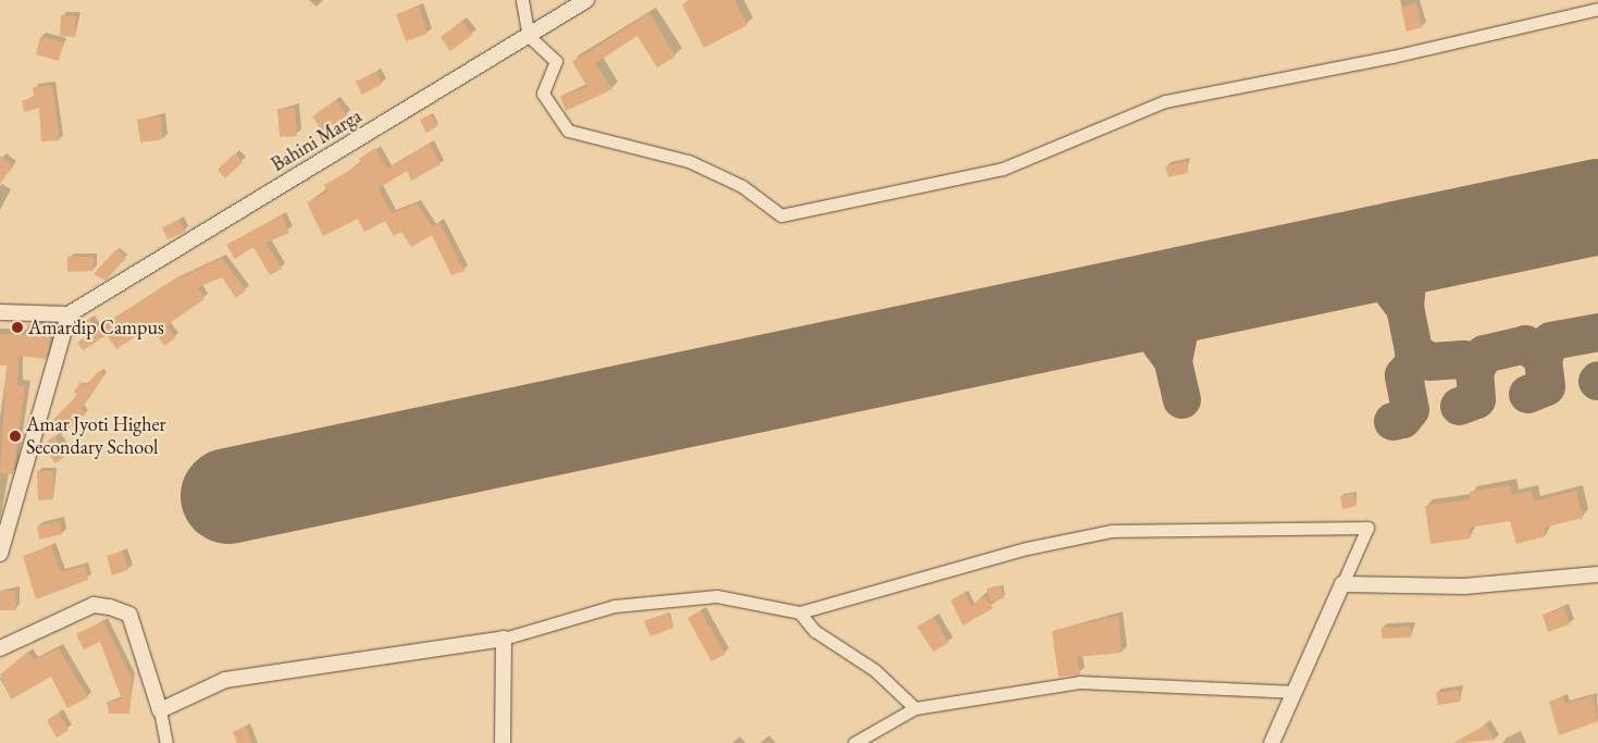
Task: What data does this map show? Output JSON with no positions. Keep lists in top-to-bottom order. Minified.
{"streets":{"street":["Bahini Marga"]},"places":["Amardip Campus","Amar Jyoti Higher Secondary School"]}
